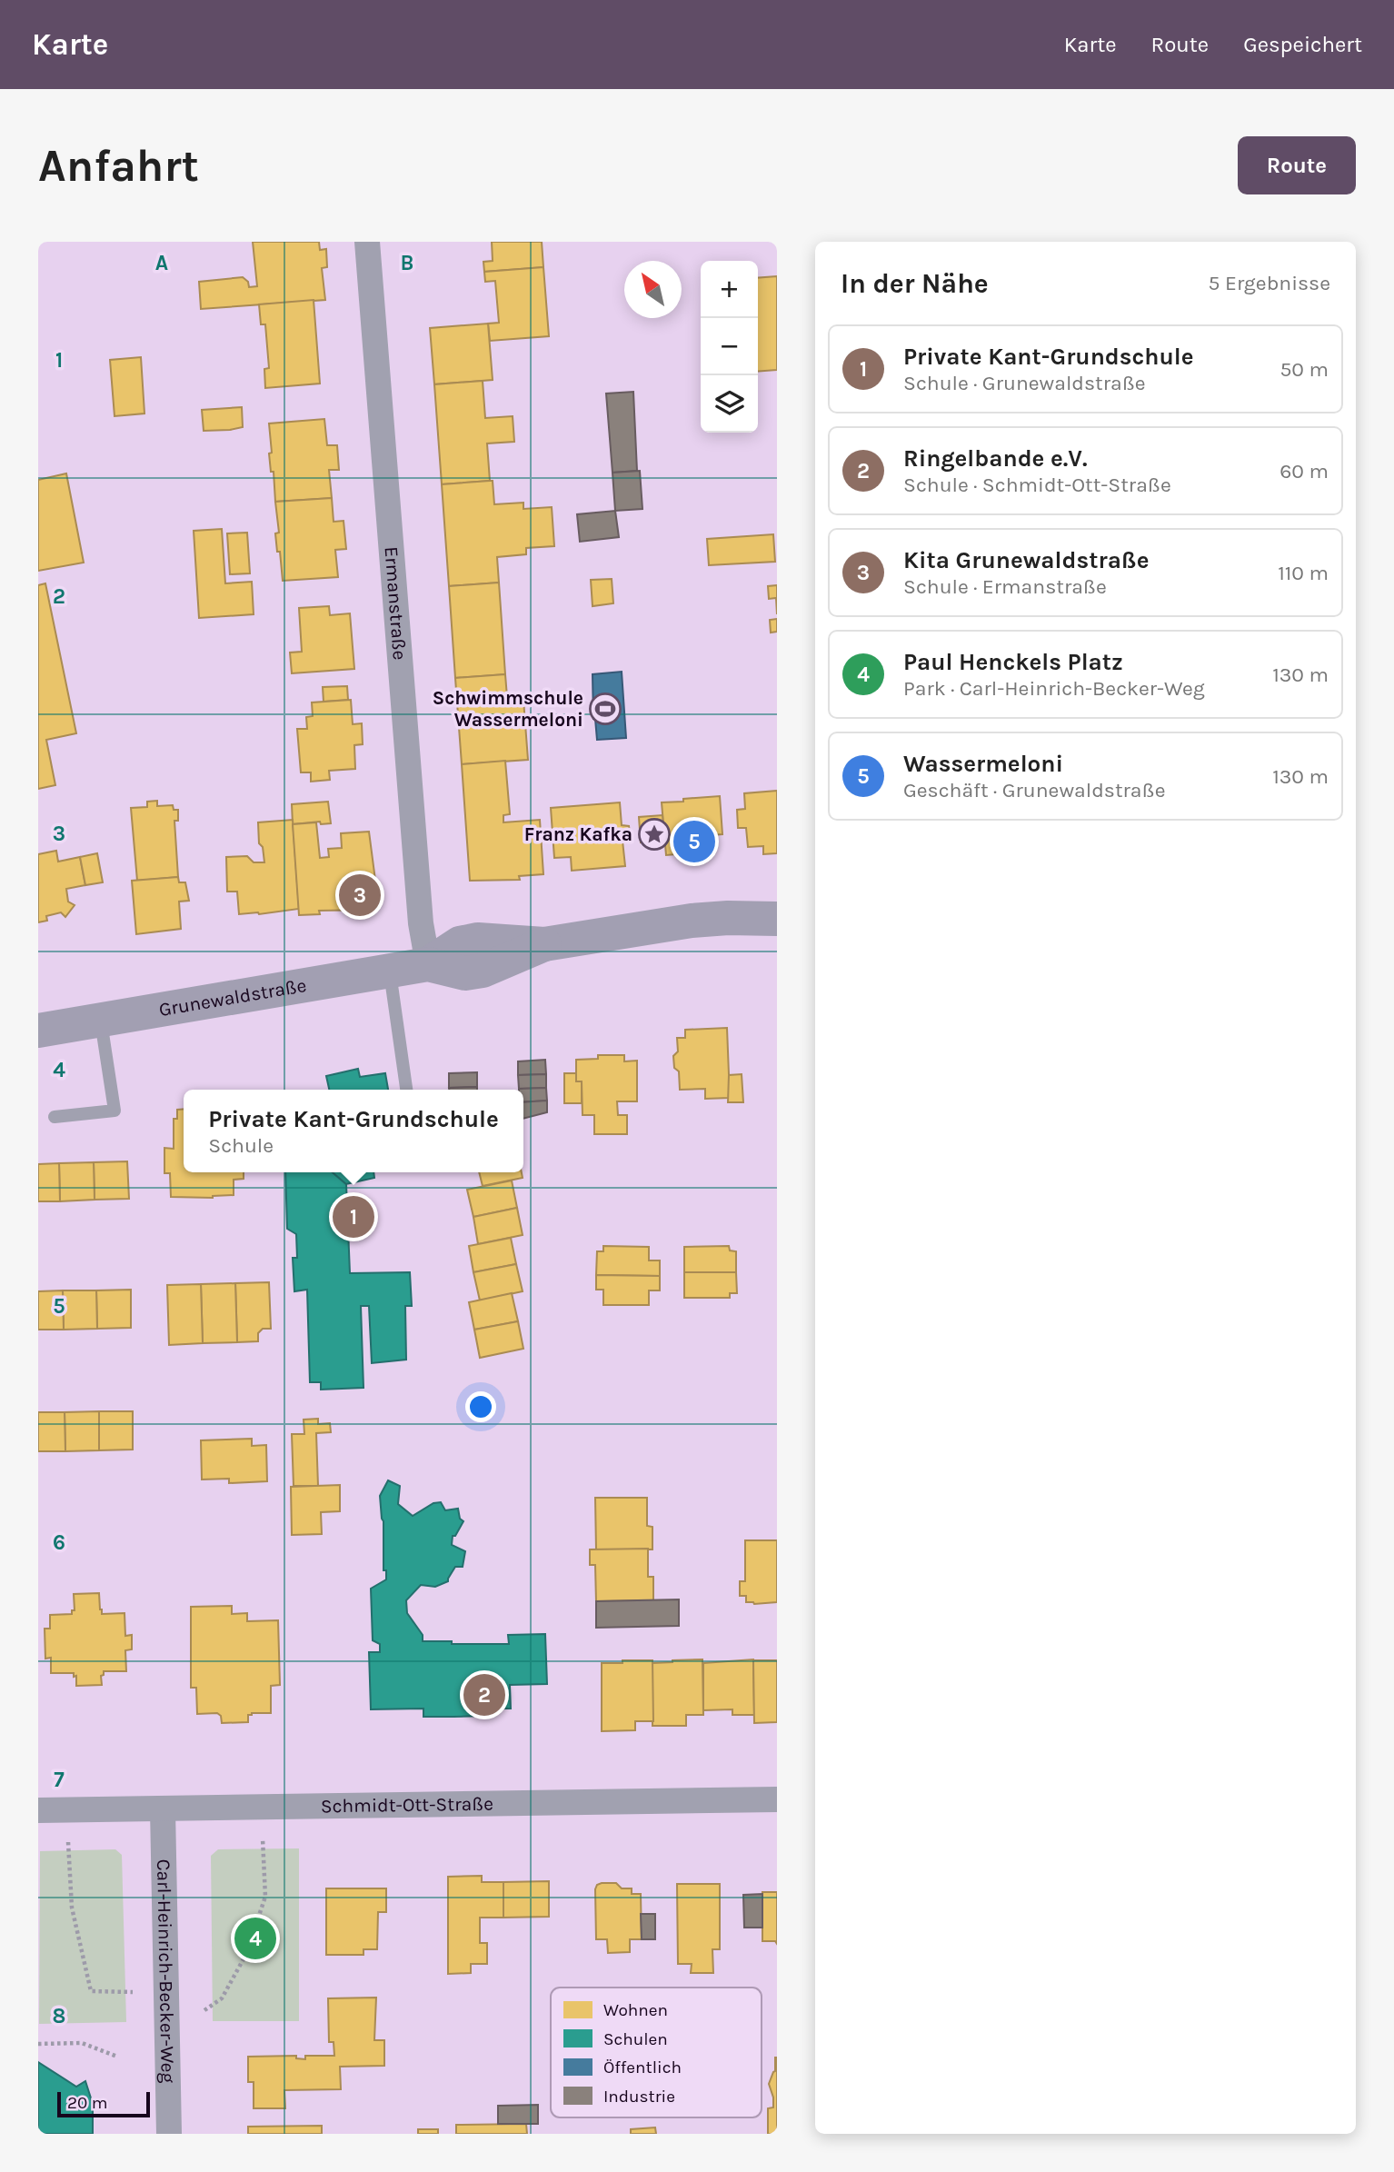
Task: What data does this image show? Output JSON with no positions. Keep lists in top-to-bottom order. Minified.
{"streets":{"main road":["Grunewaldstraße"],"street":["Ermanstraße","Schmidt-Ott-Straße","Carl-Heinrich-Becker-Weg"]},"crossings":[["Ermanstraße","Grunewaldstraße"],["Schmidt-Ott-Straße","Carl-Heinrich-Becker-Weg"]],"places":{"sports":["Schwimmschule Wassermeloni"],"place":["Franz Kafka"]},"legend":["Wohnen","Schulen","Öffentlich","Industrie"],"scale_bar":"20 m","north":"top left","page":{"header":"Karte","nav":["Karte","Route","Gespeichert"],"buttons":"Route","title":"Anfahrt","heading":["In der Nähe","5 Ergebnisse"],"map_buttons":["+","−"],"list":[{"mark":"1","name":"Private Kant-Grundschule","note":"Schule · Grunewaldstraße","value":"50 m"},{"mark":"2","name":"Ringelbande e.V.","note":"Schule · Schmidt-Ott-Straße","value":"60 m"},{"mark":"3","name":"Kita Grunewaldstraße","note":"Schule · Ermanstraße","value":"110 m"},{"mark":"4","name":"Paul Henckels Platz","note":"Park · Carl-Heinrich-Becker-Weg","value":"130 m"},{"mark":"5","name":"Wassermeloni","note":"Geschäft · Grunewaldstraße","value":"130 m"}],"pins":["5","3","1","2","4"],"popup":["Private Kant-Grundschule","Schule"],"scale":"20 m"},"grid":{"columns":["A","B"],"rows":["1","2","3","4","5","6","7","8"]}}
